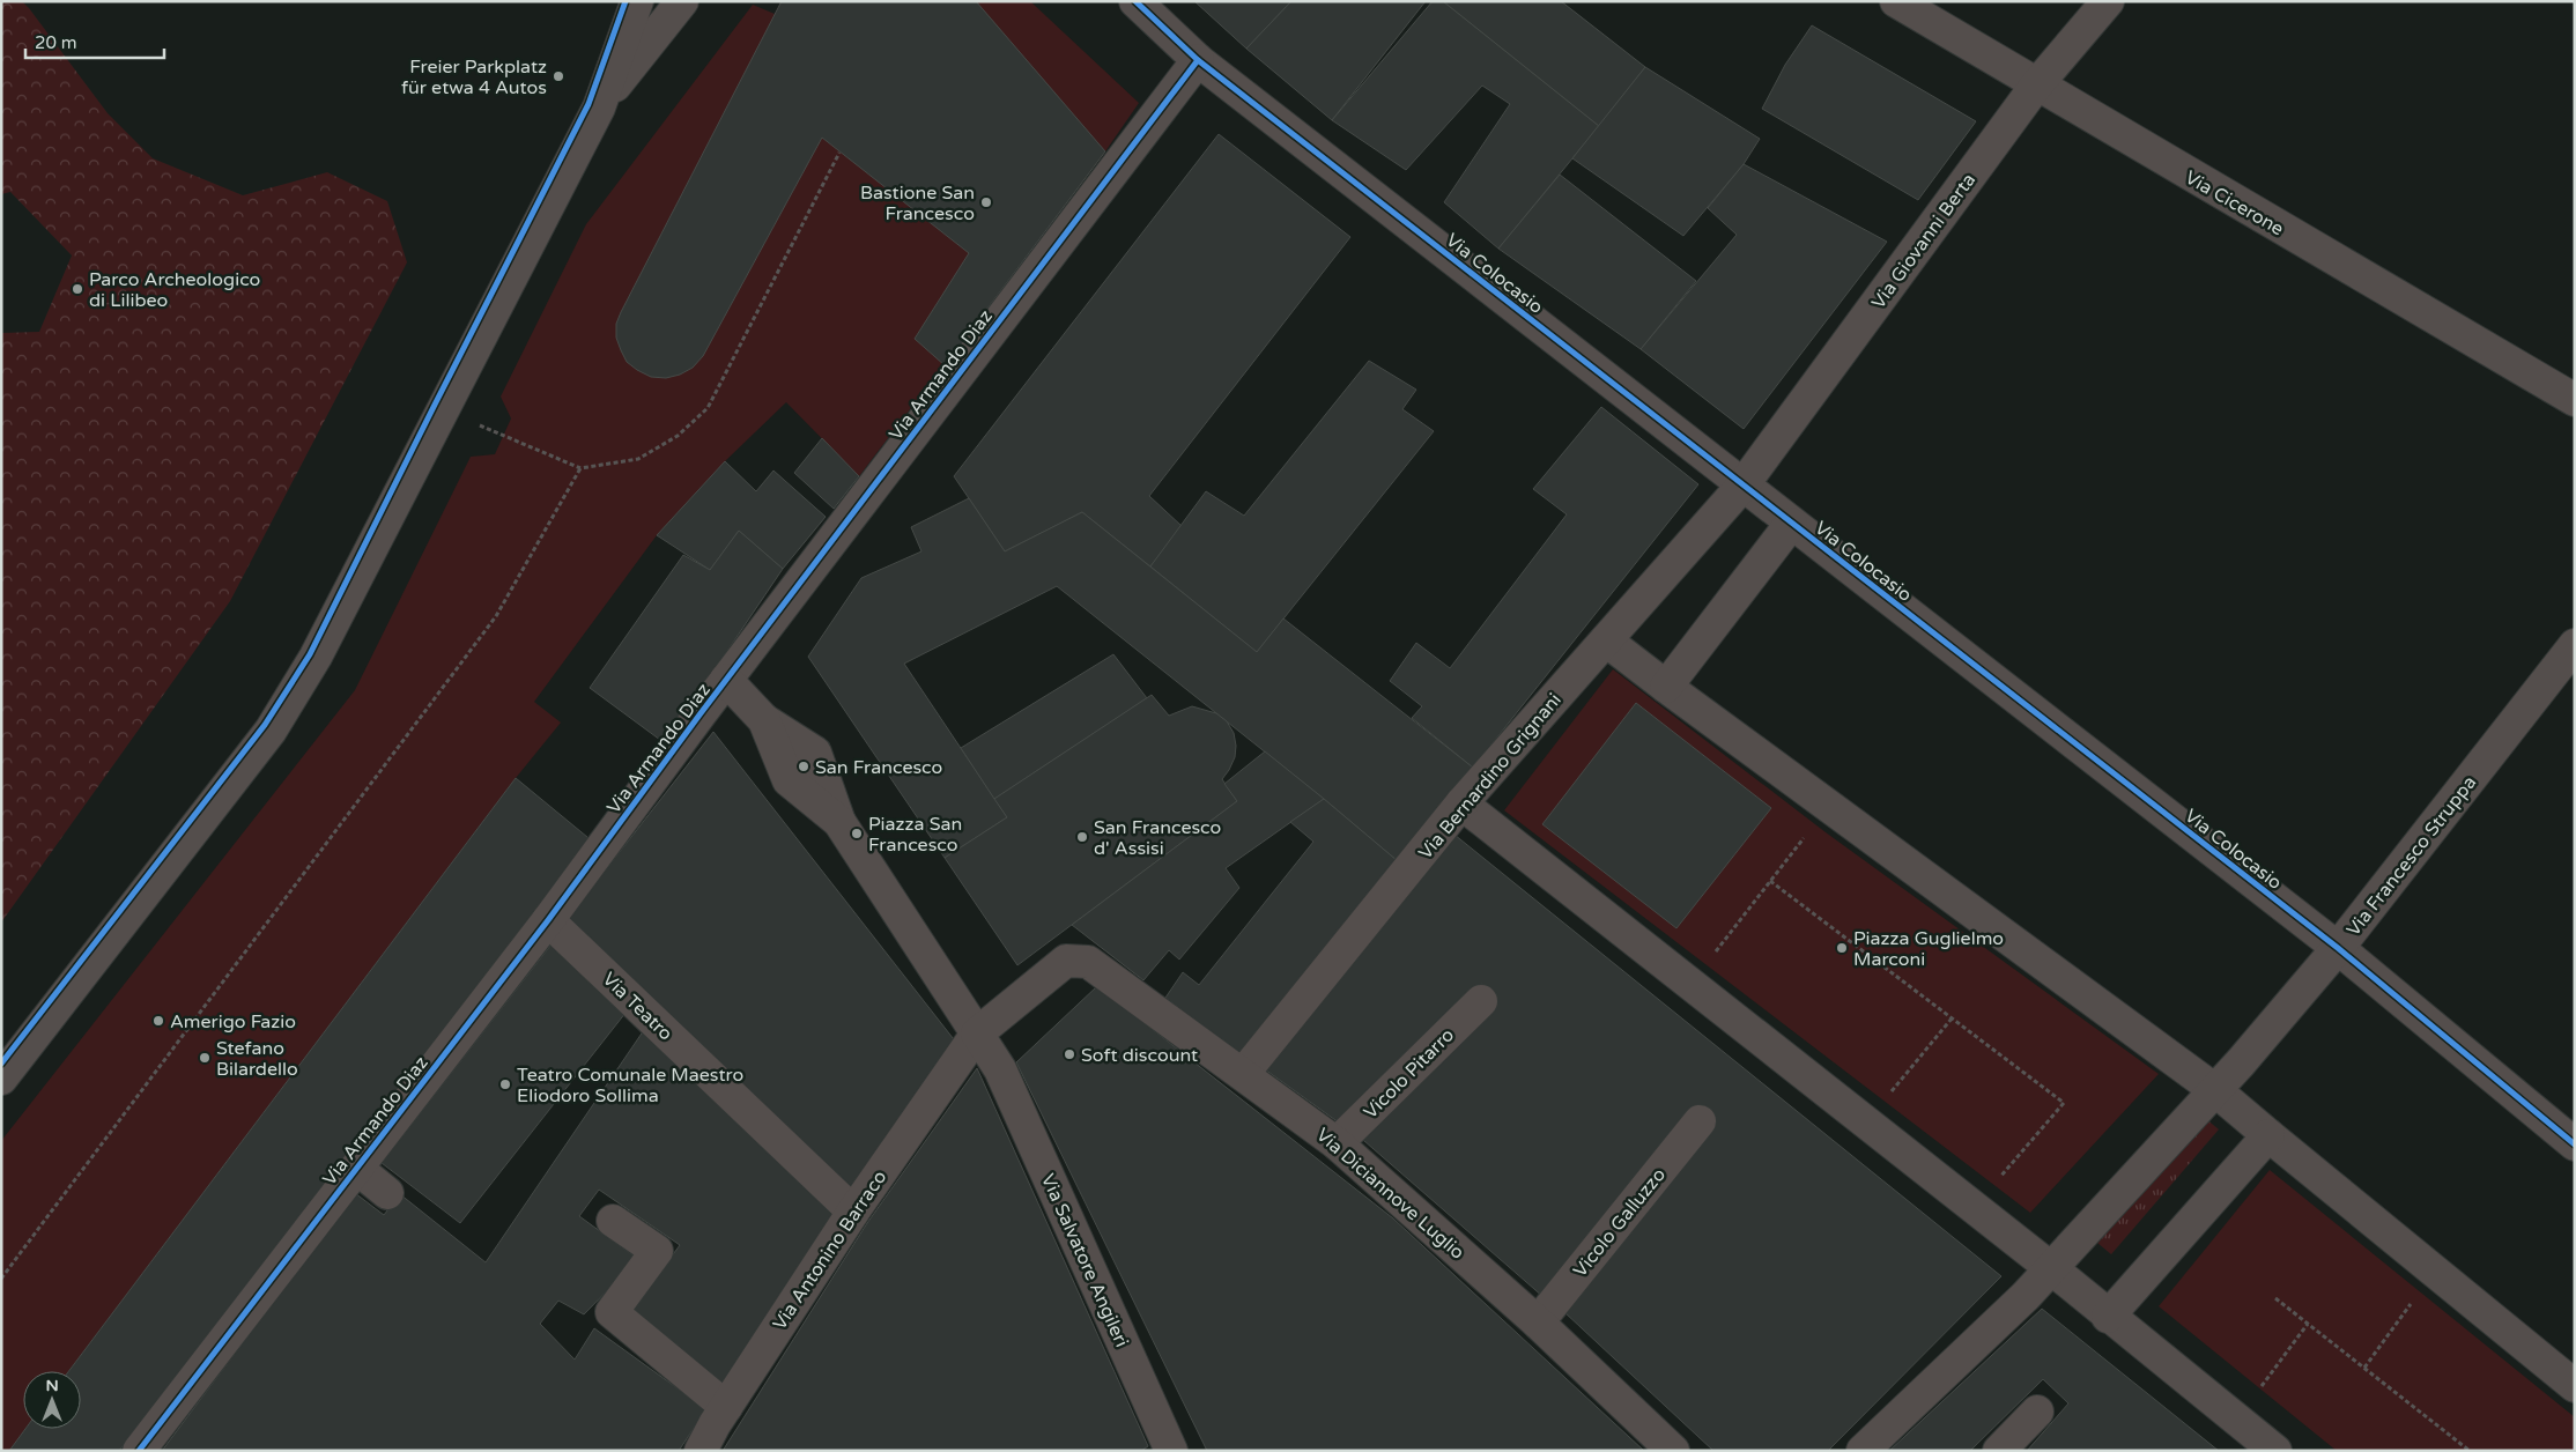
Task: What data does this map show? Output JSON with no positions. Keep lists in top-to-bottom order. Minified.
{"streets":{"street":["Via Cicerone","Via Giovanni Berta","Via Colocasio","Via Armando Diaz","Via Bernardino Grignani","Via Francesco Struppa","Via Teatro","Vicolo Pitarro","Via Diciannove Luglio","Vicolo Galluzzo","Via Antonino Barraco","Via Salvatore Angileri"]},"crossings":[["Via Cicerone","Via Giovanni Berta"],["Via Giovanni Berta","Via Colocasio"],["Via Giovanni Berta","Via Bernardino Grignani"],["Via Colocasio","Via Armando Diaz"],["Via Colocasio","Via Bernardino Grignani"],["Via Colocasio","Via Francesco Struppa"],["Via Armando Diaz","Via Teatro"],["Via Bernardino Grignani","Via Diciannove Luglio"],["Via Teatro","Via Antonino Barraco"],["Vicolo Pitarro","Via Diciannove Luglio"],["Via Diciannove Luglio","Vicolo Galluzzo"],["Via Diciannove Luglio","Via Antonino Barraco"],["Via Antonino Barraco","Via Salvatore Angileri"]],"places":["Freier Parkplatz für etwa 4 Autos","Bastione San Francesco","Parco Archeologico di Lilibeo","San Francesco","Piazza San Francesco","San Francesco d' Assisi","Piazza Guglielmo Marconi","Amerigo Fazio","Soft discount","Stefano Bilardello","Teatro Comunale Maestro Eliodoro Sollima"],"scale_bar":"20 m","north":"top"}
